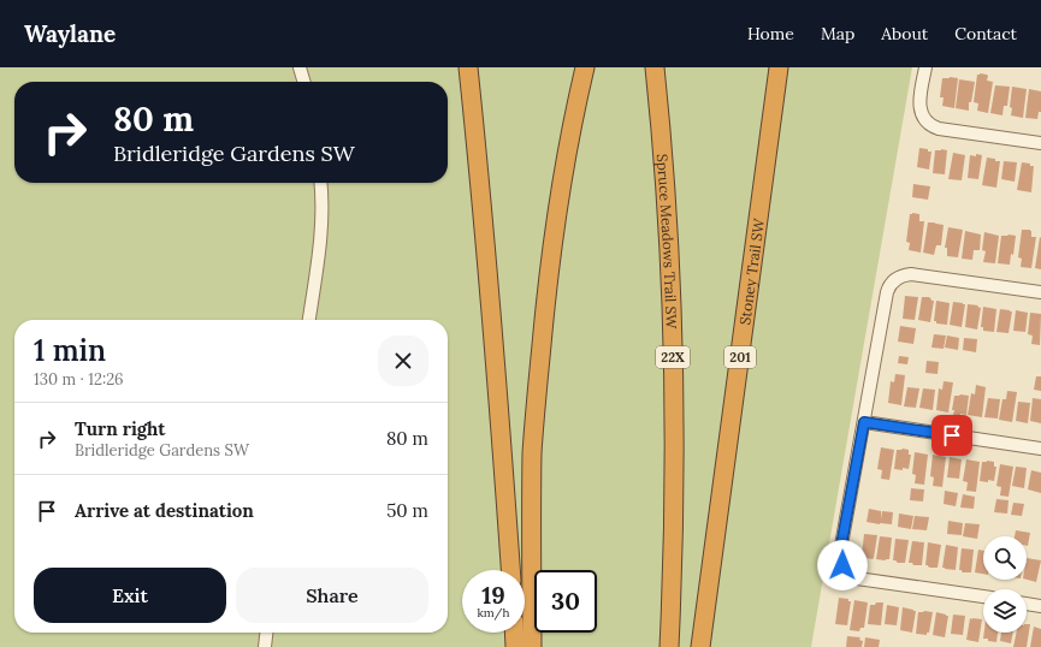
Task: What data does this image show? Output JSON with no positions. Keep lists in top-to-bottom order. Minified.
{"streets":{"highway":["Spruce Meadows Trail SW","Stoney Trail SW","22X","201"]},"page":{"header":"Waylane","nav":["Home","Map","About","Contact"],"turn":["80 m","Bridleridge Gardens SW"],"heading":["1 min","130 m · 12:26"],"list":[{"name":"Turn right","note":"Bridleridge Gardens SW","value":"80 m"},{"name":"Arrive at destination","value":"50 m"}],"buttons":["Exit","Share"],"speed":"19 km/h","limit":"30"}}
